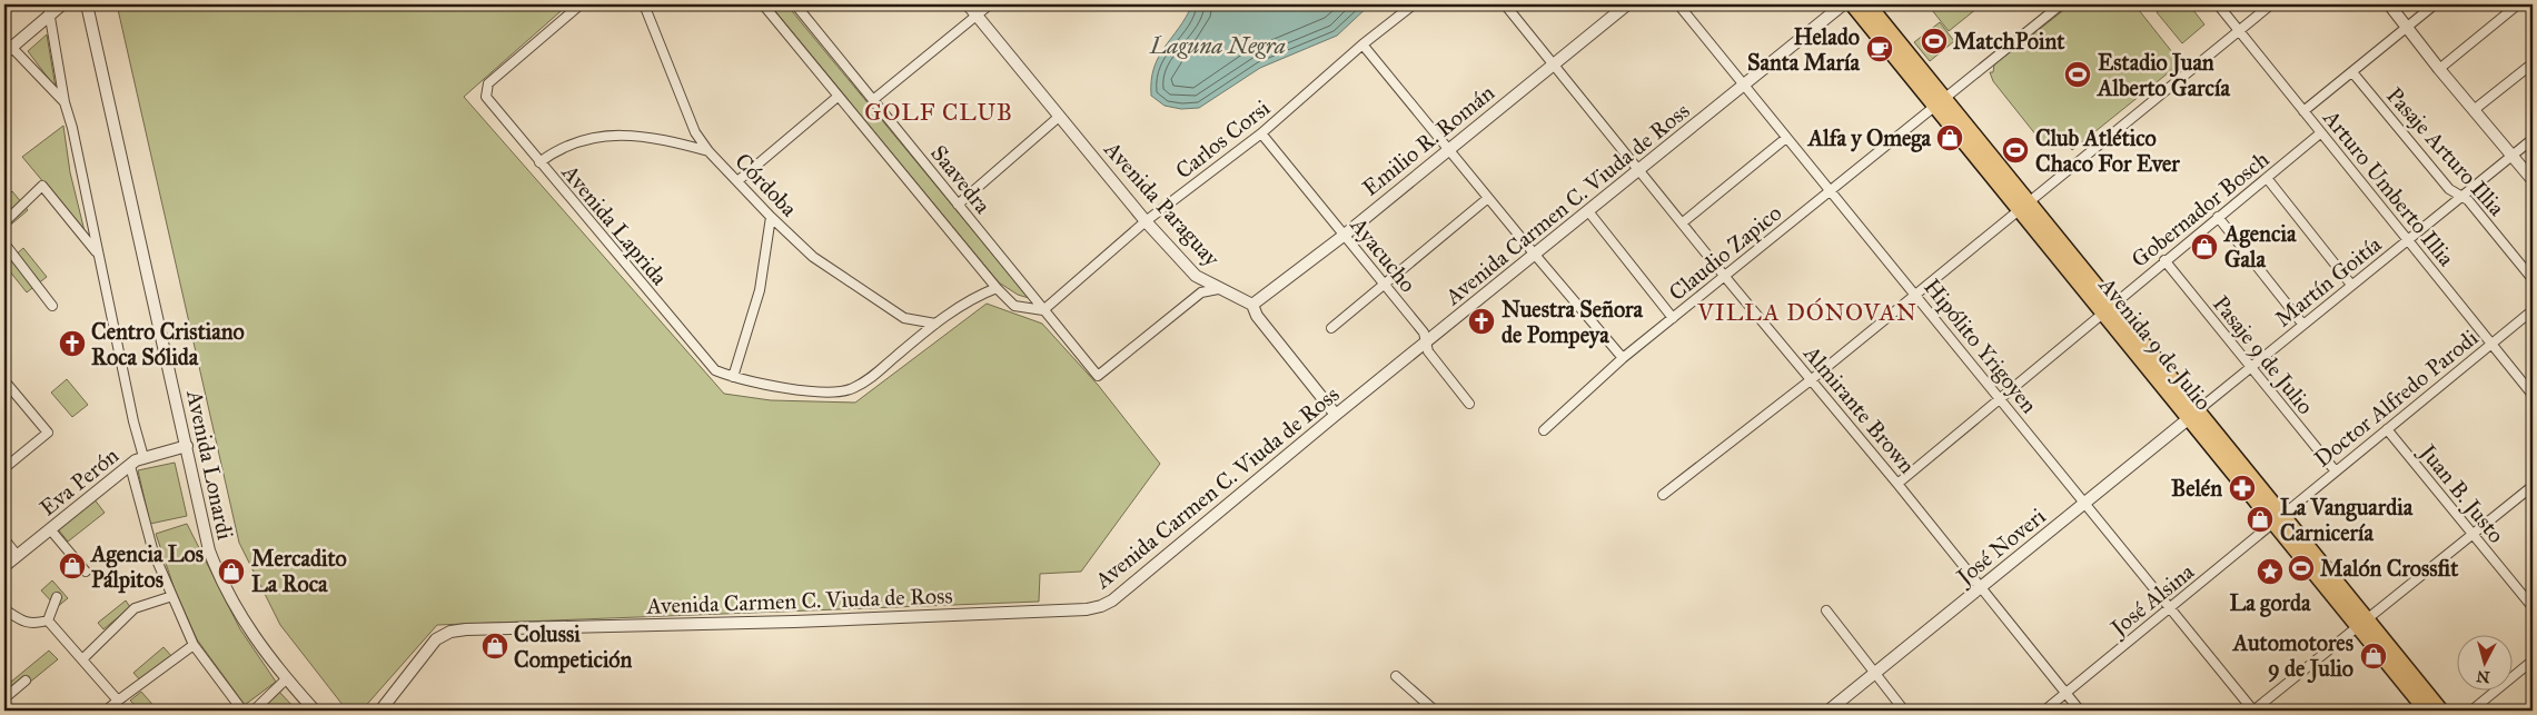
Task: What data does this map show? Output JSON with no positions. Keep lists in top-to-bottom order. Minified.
{"streets":{"main road":["Avenida 9 de Julio"],"street":["Carlos Corsi","Emilio R. Román","Pasaje Arturo Illia","Saavedra","Córdoba","Arturo Umberto Illia","Avenida Paraguay","Avenida Carmen C. Viuda de Ross","Gobernador Bosch","Avenida Laprida","Claudio Zapico","Ayacucho","Martín Goitía","Hipólito Yrigoyen","Pasaje 9 de Julio","Doctor Alfredo Parodi","Almirante Brown","Avenida Lonardi","Eva Perón","Juan B. Justo","José Noveri","José Alsina"]},"crossings":[["Carlos Corsi","Saavedra"],["Carlos Corsi","Avenida Paraguay"],["Carlos Corsi","Ayacucho"],["Emilio R. Román","Avenida Paraguay"],["Emilio R. Román","Ayacucho"],["Emilio R. Román","Almirante Brown"],["Pasaje Arturo Illia","Martín Goitía"],["Saavedra","Avenida Paraguay"],["Arturo Umberto Illia","Gobernador Bosch"],["Arturo Umberto Illia","Martín Goitía"],["Arturo Umberto Illia","Doctor Alfredo Parodi"],["Avenida Carmen C. Viuda de Ross","Ayacucho"],["Avenida Carmen C. Viuda de Ross","Hipólito Yrigoyen"],["Avenida Carmen C. Viuda de Ross","Almirante Brown"],["Gobernador Bosch","Avenida 9 de Julio"],["Gobernador Bosch","Hipólito Yrigoyen"],["Gobernador Bosch","Pasaje 9 de Julio"],["Gobernador Bosch","Almirante Brown"],["Claudio Zapico","Avenida 9 de Julio"],["Claudio Zapico","Hipólito Yrigoyen"],["Claudio Zapico","Almirante Brown"],["Martín Goitía","Avenida 9 de Julio"],["Martín Goitía","Pasaje 9 de Julio"],["Martín Goitía","José Noveri"],["Avenida 9 de Julio","Doctor Alfredo Parodi"],["Avenida 9 de Julio","José Noveri"],["Avenida 9 de Julio","José Alsina"],["Hipólito Yrigoyen","José Noveri"],["Hipólito Yrigoyen","José Alsina"],["Pasaje 9 de Julio","Doctor Alfredo Parodi"],["Doctor Alfredo Parodi","Juan B. Justo"],["Doctor Alfredo Parodi","José Alsina"],["Almirante Brown","José Noveri"],["Almirante Brown","José Alsina"],["Avenida Lonardi","Eva Perón"]],"districts":["GOLF CLUB","VILLA DÓNOVAN"],"water":["Laguna Negra"],"places":{"sports":["MatchPoint","Estadio Juan Alberto García","Club Atlético Chaco For Ever","Malón Crossfit"],"cafe":["Helado Santa María"],"shop":["Alfa y Omega","Agencia Gala","La Vanguardia Carnicería","Agencia Los Pálpitos","Mercadito La Roca","Colussi Competición","Automotores 9 de Julio"],"church":["Nuestra Señora de Pompeya","Centro Cristiano Roca Sólida"],"pharmacy":["Belén"],"place":["La gorda"]},"north":"bottom"}
